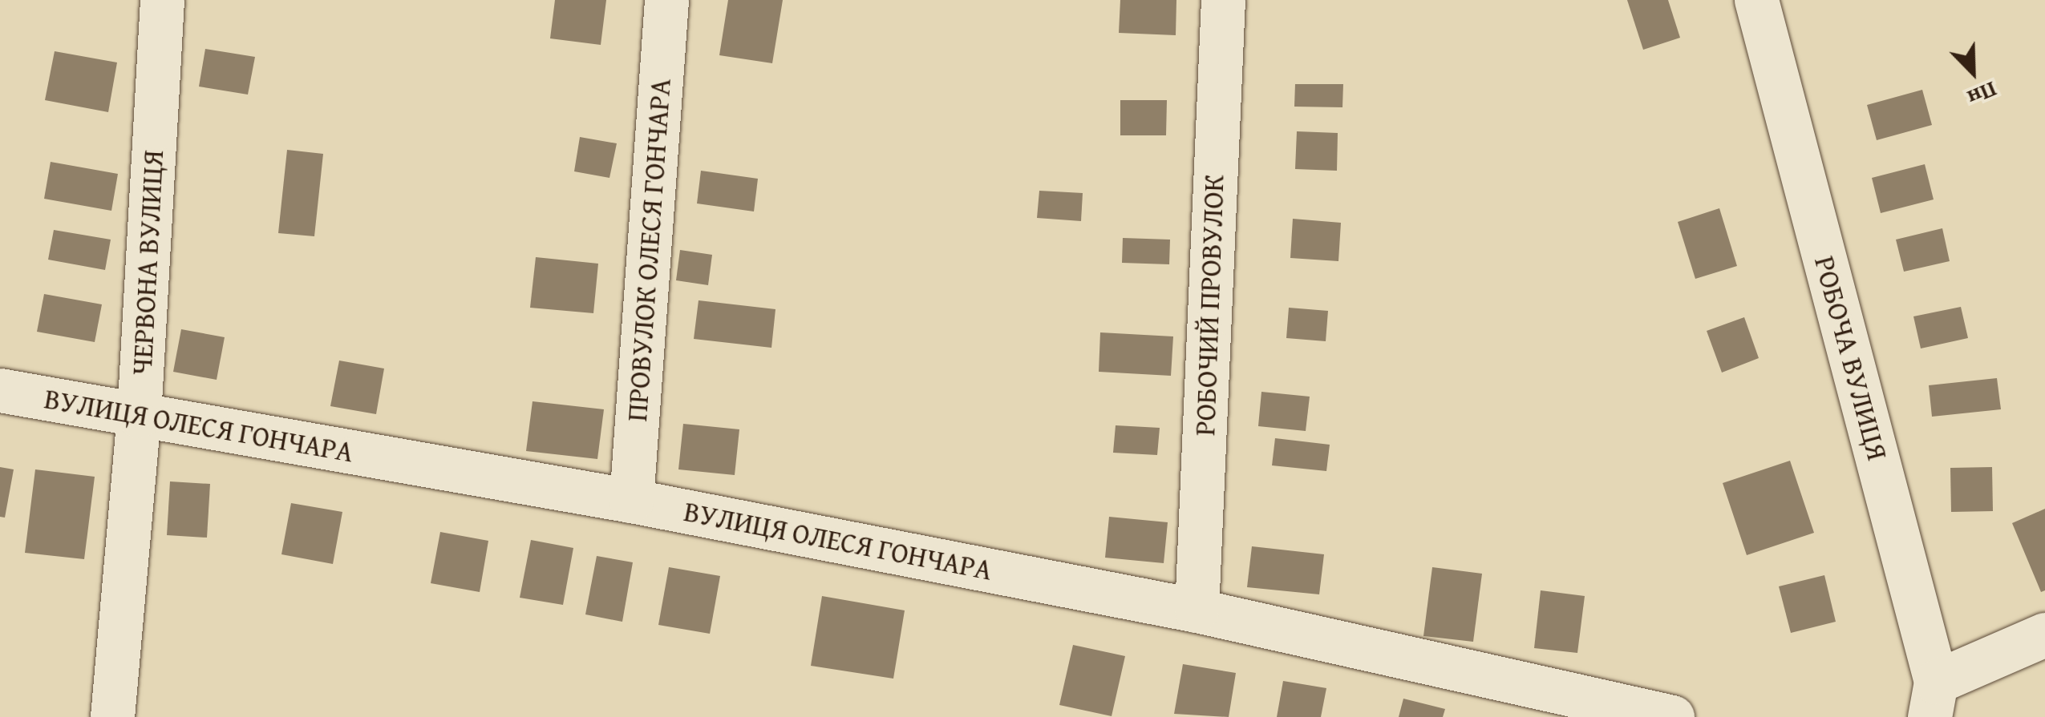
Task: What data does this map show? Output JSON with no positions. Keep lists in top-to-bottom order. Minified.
{"streets":{"street":["ПРОВУЛОК ОЛЕСЯ ГОНЧАРА","ЧЕРВОНА ВУЛИЦЯ","РОБОЧИЙ ПРОВУЛОК","РОБОЧА ВУЛИЦЯ","ВУЛИЦЯ ОЛЕСЯ ГОНЧАРА"]},"crossings":[["ПРОВУЛОК ОЛЕСЯ ГОНЧАРА","ВУЛИЦЯ ОЛЕСЯ ГОНЧАРА"],["ЧЕРВОНА ВУЛИЦЯ","ВУЛИЦЯ ОЛЕСЯ ГОНЧАРА"],["РОБОЧИЙ ПРОВУЛОК","ВУЛИЦЯ ОЛЕСЯ ГОНЧАРА"]],"north":"bottom right"}
